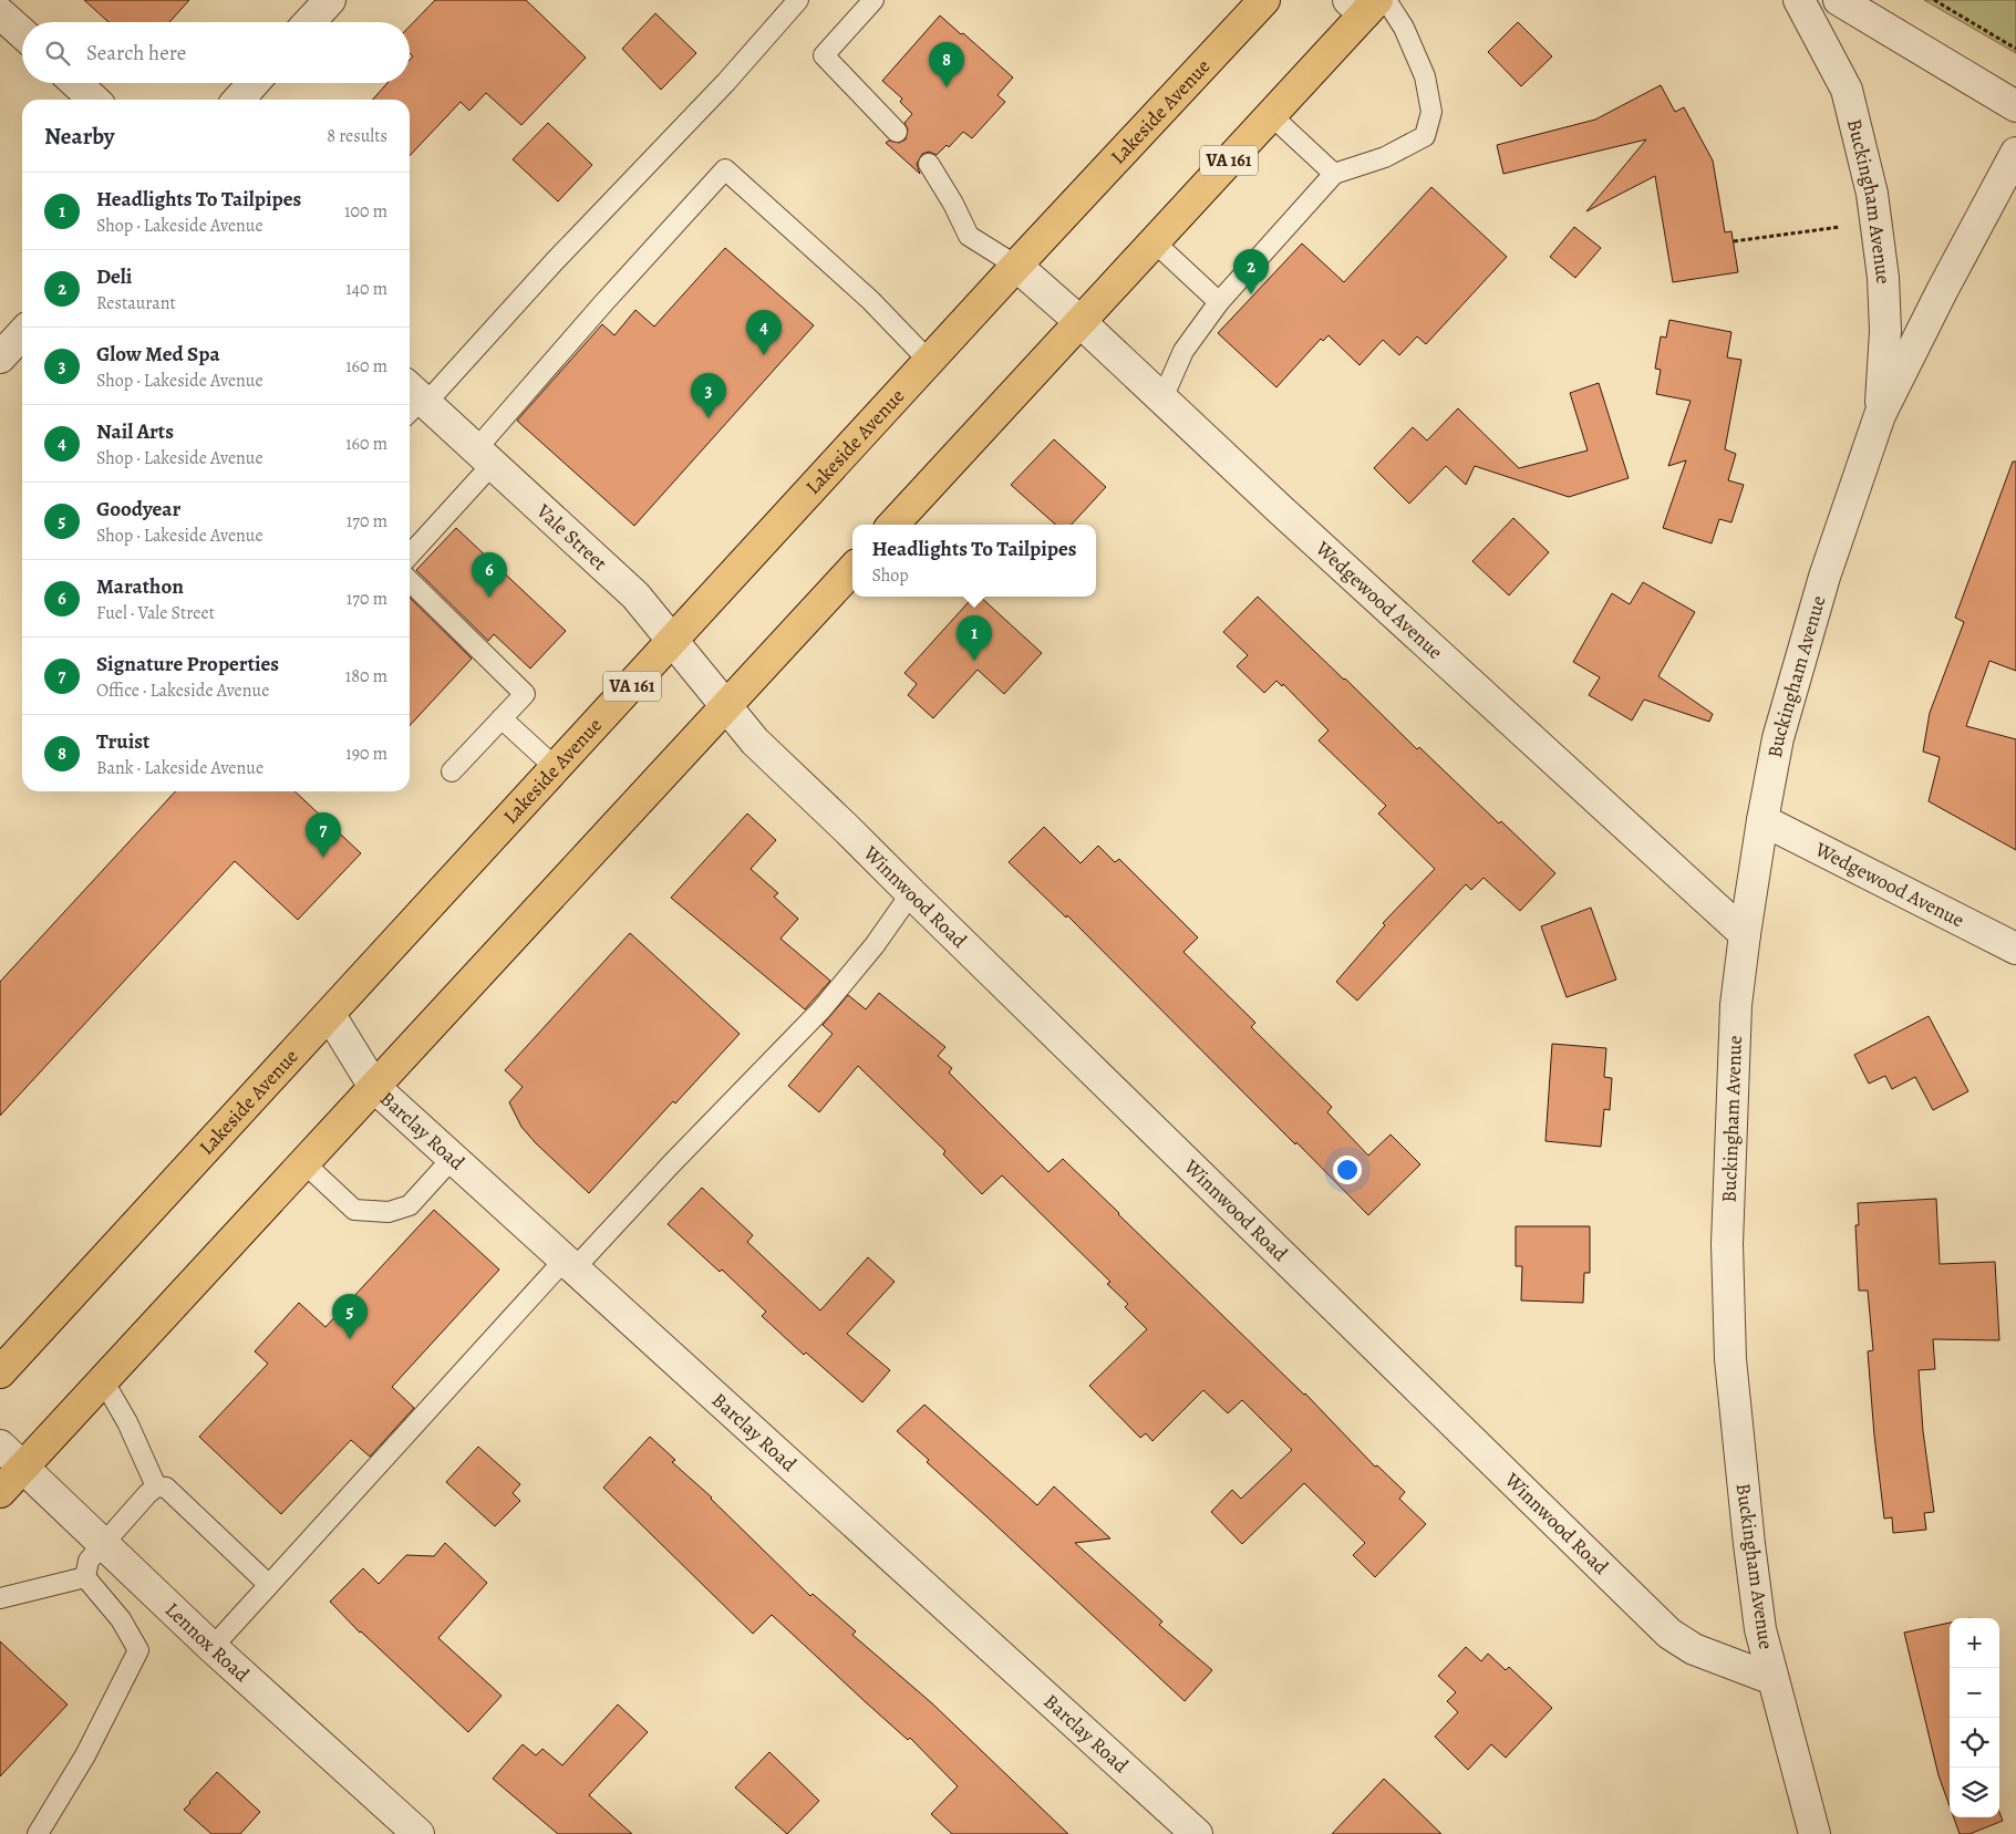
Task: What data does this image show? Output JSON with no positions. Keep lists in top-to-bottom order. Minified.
{"streets":{"main road":["Lakeside Avenue","VA 161"],"street":["Buckingham Avenue","Vale Street","Wedgewood Avenue","Winnwood Road","Barclay Road","Lennox Road"]},"crossings":[["Lakeside Avenue","Vale Street"],["Lakeside Avenue","Wedgewood Avenue"],["Lakeside Avenue","Barclay Road"],["VA 161","Wedgewood Avenue"],["Buckingham Avenue","Wedgewood Avenue"],["Buckingham Avenue","Winnwood Road"],["Vale Street","Winnwood Road"]],"page":{"search":"Search here","pins":["8","2","4","3","6","1","7","5"],"heading":["Nearby","8 results"],"list":[{"mark":"1","name":"Headlights To Tailpipes","note":"Shop · Lakeside Avenue","value":"100 m"},{"mark":"2","name":"Deli","note":"Restaurant","value":"140 m"},{"mark":"3","name":"Glow Med Spa","note":"Shop · Lakeside Avenue","value":"160 m"},{"mark":"4","name":"Nail Arts","note":"Shop · Lakeside Avenue","value":"160 m"},{"mark":"5","name":"Goodyear","note":"Shop · Lakeside Avenue","value":"170 m"},{"mark":"6","name":"Marathon","note":"Fuel · Vale Street","value":"170 m"},{"mark":"7","name":"Signature Properties","note":"Office · Lakeside Avenue","value":"180 m"},{"mark":"8","name":"Truist","note":"Bank · Lakeside Avenue","value":"190 m"}],"popup":["Headlights To Tailpipes","Shop"],"map_buttons":["+","−"]}}
